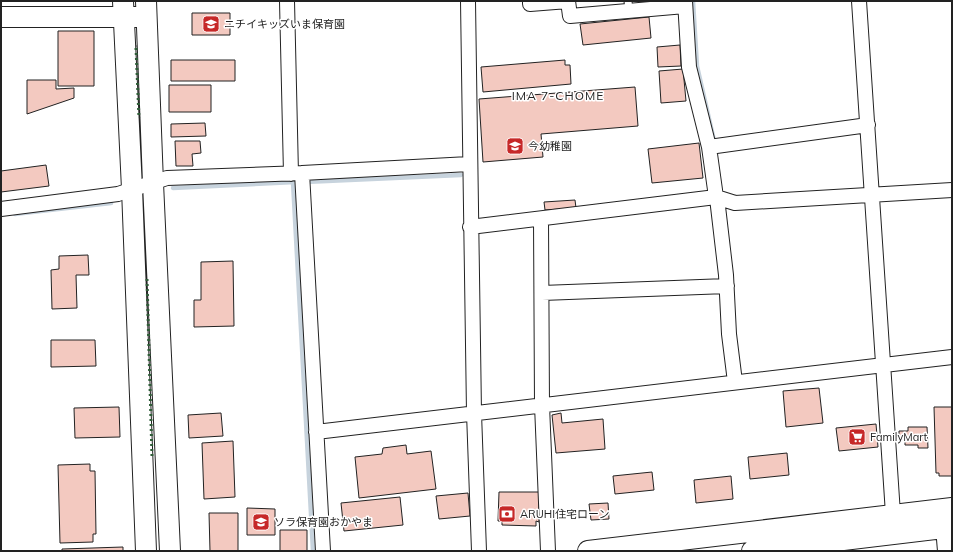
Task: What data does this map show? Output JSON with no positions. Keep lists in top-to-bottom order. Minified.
{"districts":["IMA 7-CHOME"],"places":{"school or university":["ニチイキッズいま保育園","今幼稚園","ソラ保育園おかやま"],"supermarket":["FamilyMart"],"bank":["ARUHI住宅ローン"]}}
